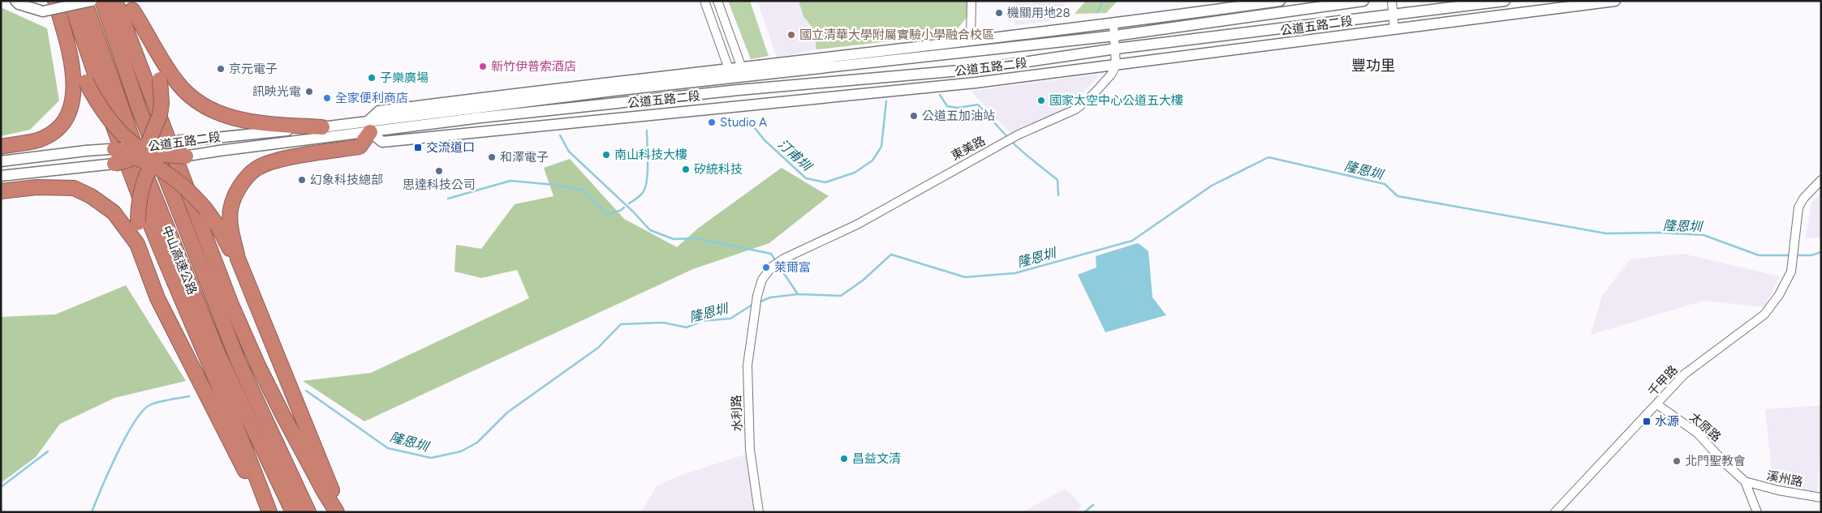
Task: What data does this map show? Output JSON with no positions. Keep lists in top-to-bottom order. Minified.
{"streets":{"highway":["中山高速公路"],"street":["公道五路二段","東美路","千甲路","水利路","太原路","溪州路"]},"crossings":[["公道五路二段","東美路"],["東美路","水利路"],["千甲路","太原路"],["太原路","溪州路"]],"districts":["豐功里"],"water":["汀甫圳","隆恩圳"],"places":{"other":["機關用地28","國立清華大學附屬實驗小學融合校區","新竹伊普索酒店","京元電子","子樂廣場","訊映光電","全家便利商店","國家太空中心公道五大樓","公道五加油站","Studio A","南山科技大樓","和澤電子","矽統科技","思達科技公司","幻象科技總部","萊爾富","昌益文清","北門聖教會"],"transit":["交流道口","水源"]}}
